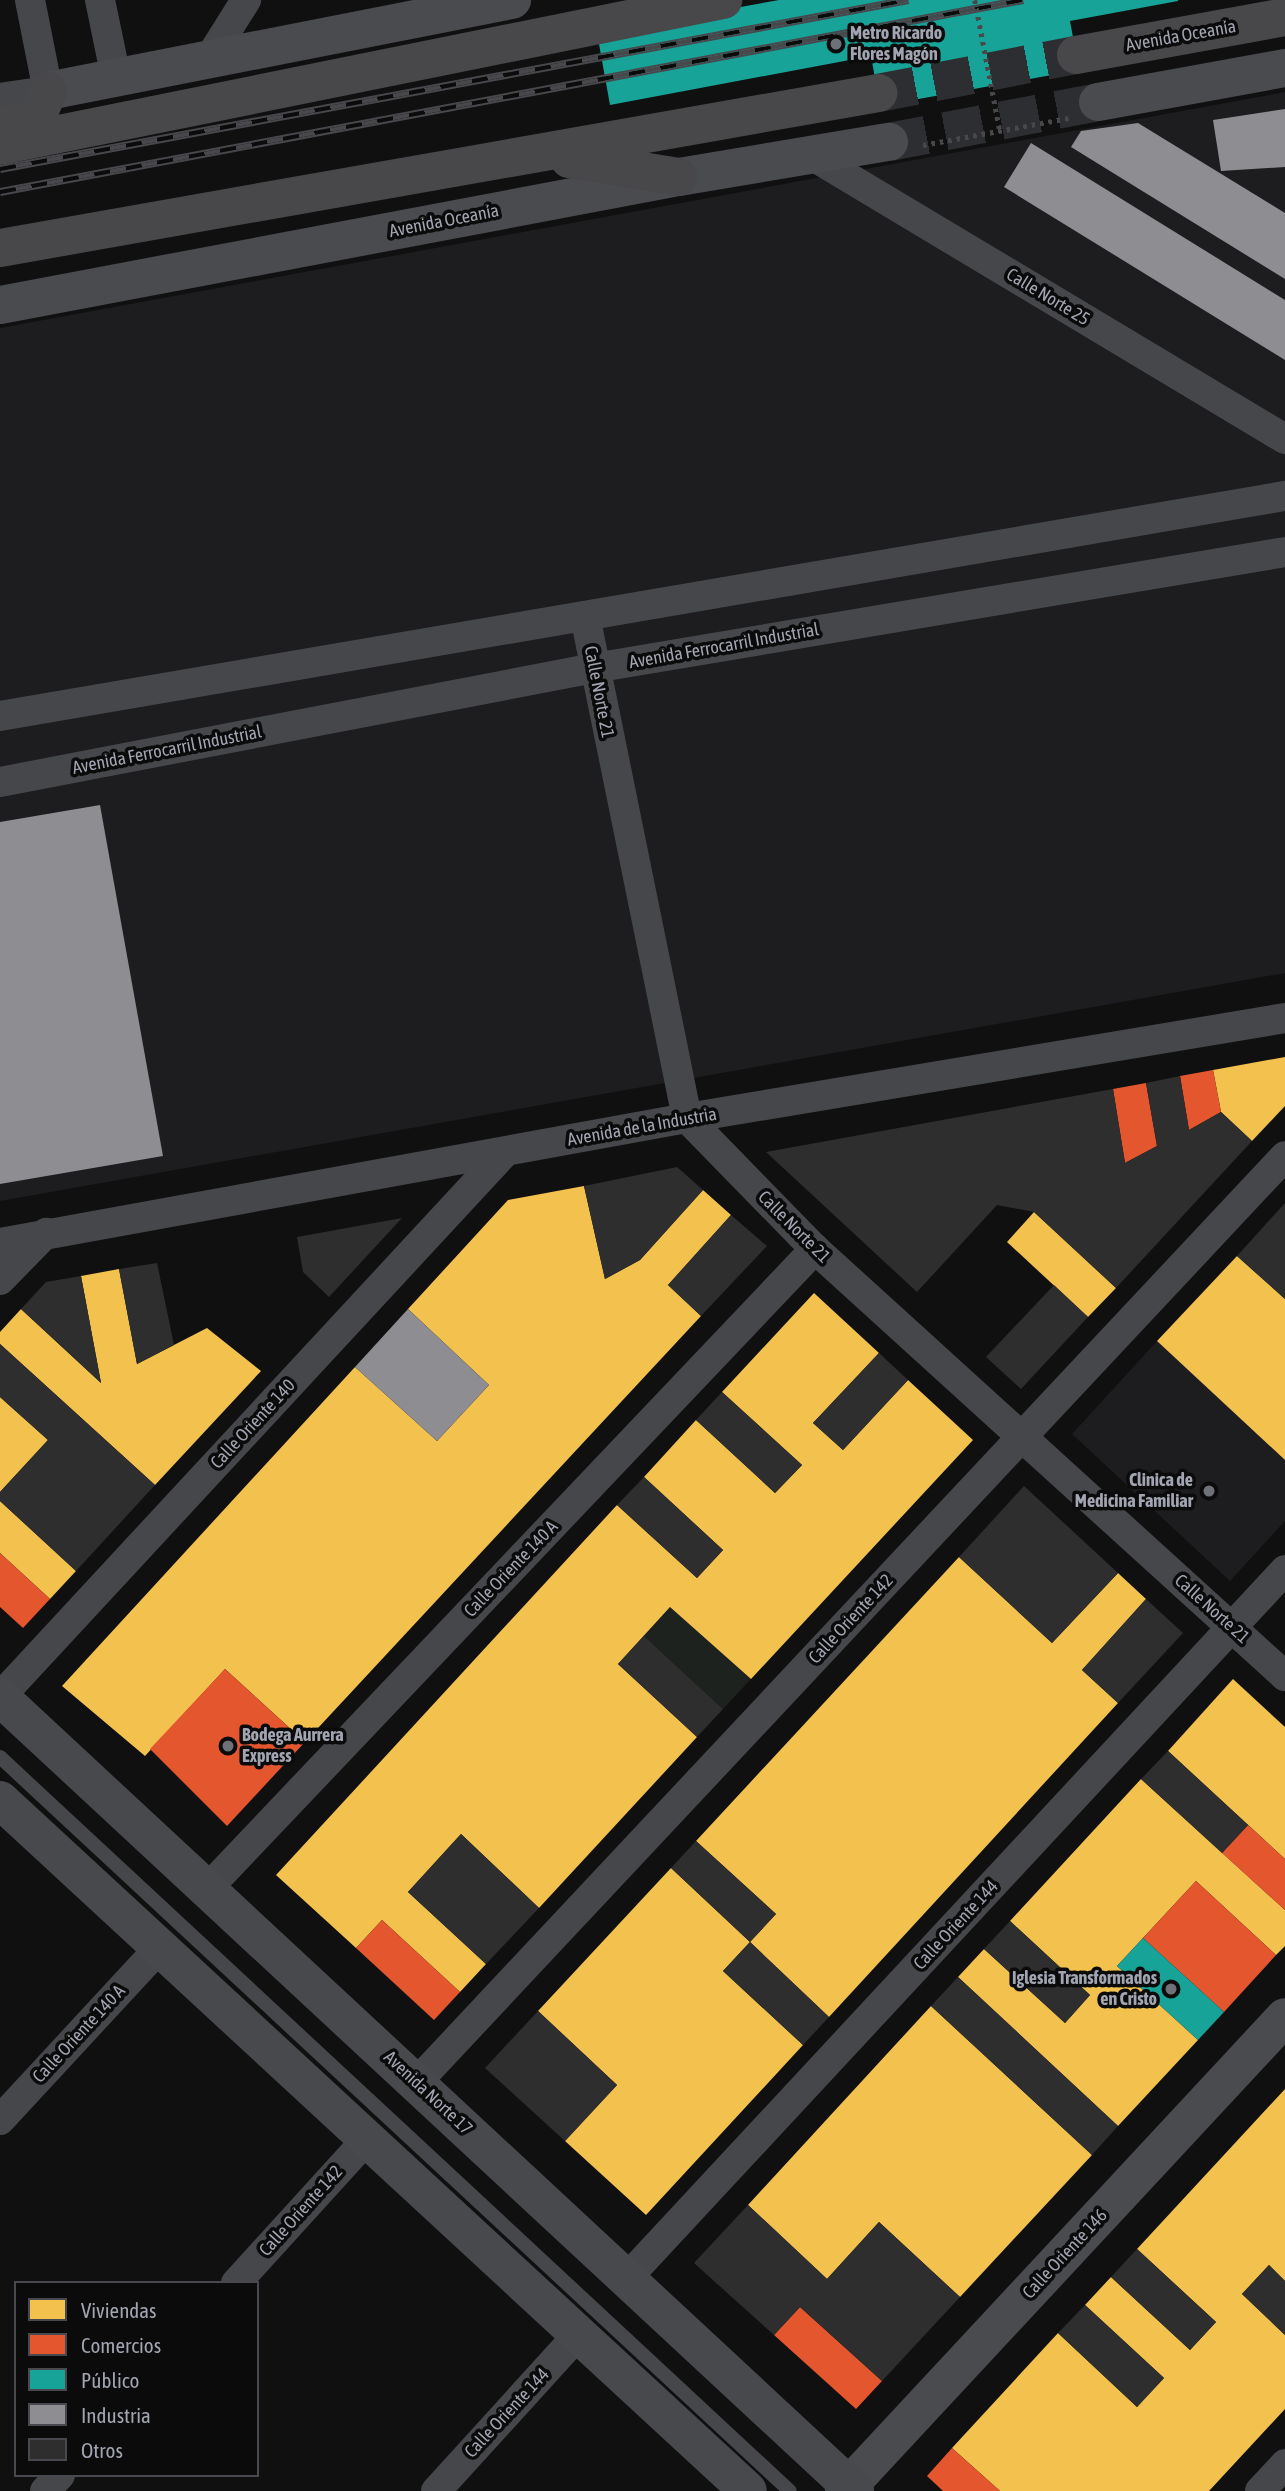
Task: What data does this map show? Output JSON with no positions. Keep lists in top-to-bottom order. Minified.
{"streets":{"highway":["Avenida Oceanía"],"main road":["Avenida Norte 17","Calle Oriente 146"],"street":["Calle Norte 25","Avenida Ferrocarril Industrial","Calle Norte 21","Avenida de la Industria","Calle Oriente 140","Calle Oriente 140 A","Calle Oriente 142","Calle Oriente 144"]},"crossings":[["Avenida Oceanía","Calle Norte 25"],["Avenida Ferrocarril Industrial","Calle Norte 21"],["Calle Norte 21","Avenida de la Industria"],["Calle Norte 21","Calle Oriente 140 A"],["Calle Norte 21","Calle Oriente 142"],["Calle Norte 21","Calle Oriente 144"],["Avenida de la Industria","Calle Oriente 140"],["Calle Oriente 140","Avenida Norte 17"],["Calle Oriente 140 A","Avenida Norte 17"],["Calle Oriente 142","Avenida Norte 17"],["Calle Oriente 144","Avenida Norte 17"],["Avenida Norte 17","Calle Oriente 146"]],"places":["Metro Ricardo Flores Magón","Clinica de Medicina Familiar","Bodega Aurrera Express","Iglesia Transformados en Cristo"],"legend":["Viviendas","Comercios","Público","Industria","Otros"]}
